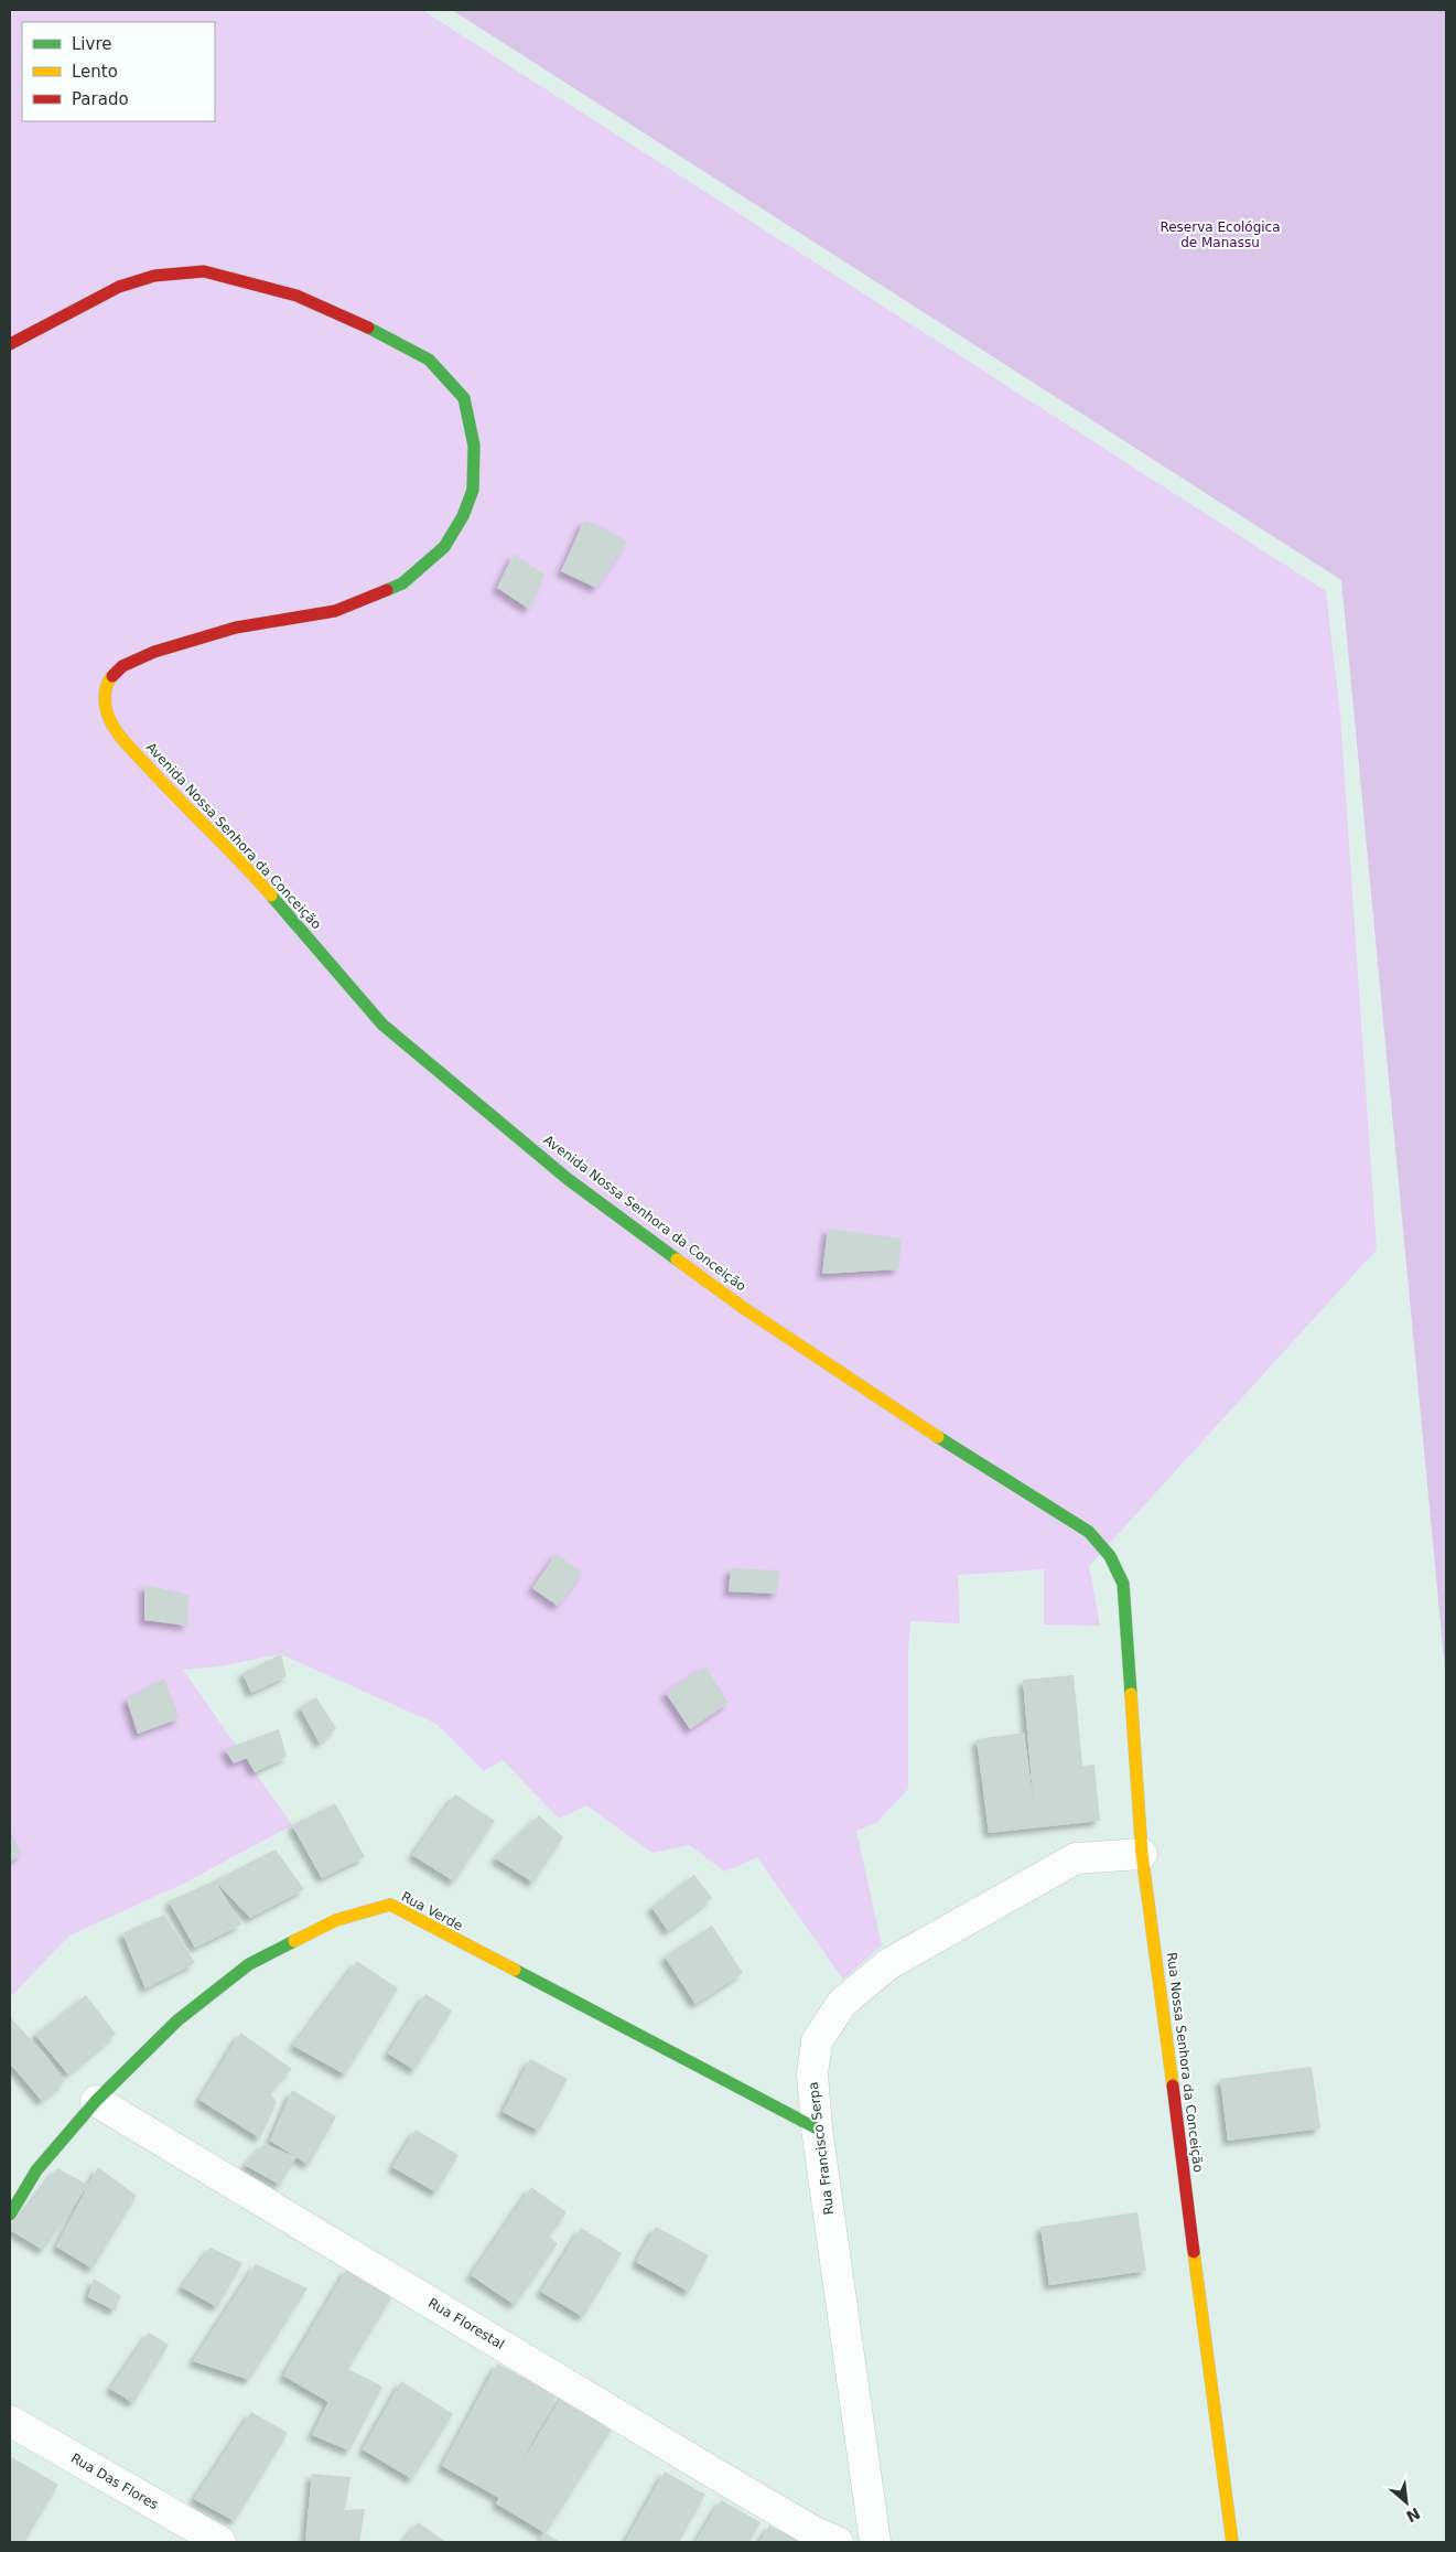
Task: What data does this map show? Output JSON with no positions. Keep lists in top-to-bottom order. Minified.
{"streets":{"street":["Avenida Nossa Senhora da Conceição","Rua Verde","Rua Nossa Senhora da Conceição","Rua Francisco Serpa","Rua Florestal","Rua Das Flores"]},"crossings":[["Avenida Nossa Senhora da Conceição","Rua Nossa Senhora da Conceição"],["Rua Verde","Rua Francisco Serpa"],["Rua Verde","Rua Florestal"],["Rua Nossa Senhora da Conceição","Rua Francisco Serpa"]],"parks":["Reserva Ecológica de Manassu"],"legend":["Livre","Lento","Parado"],"north":"bottom right"}
